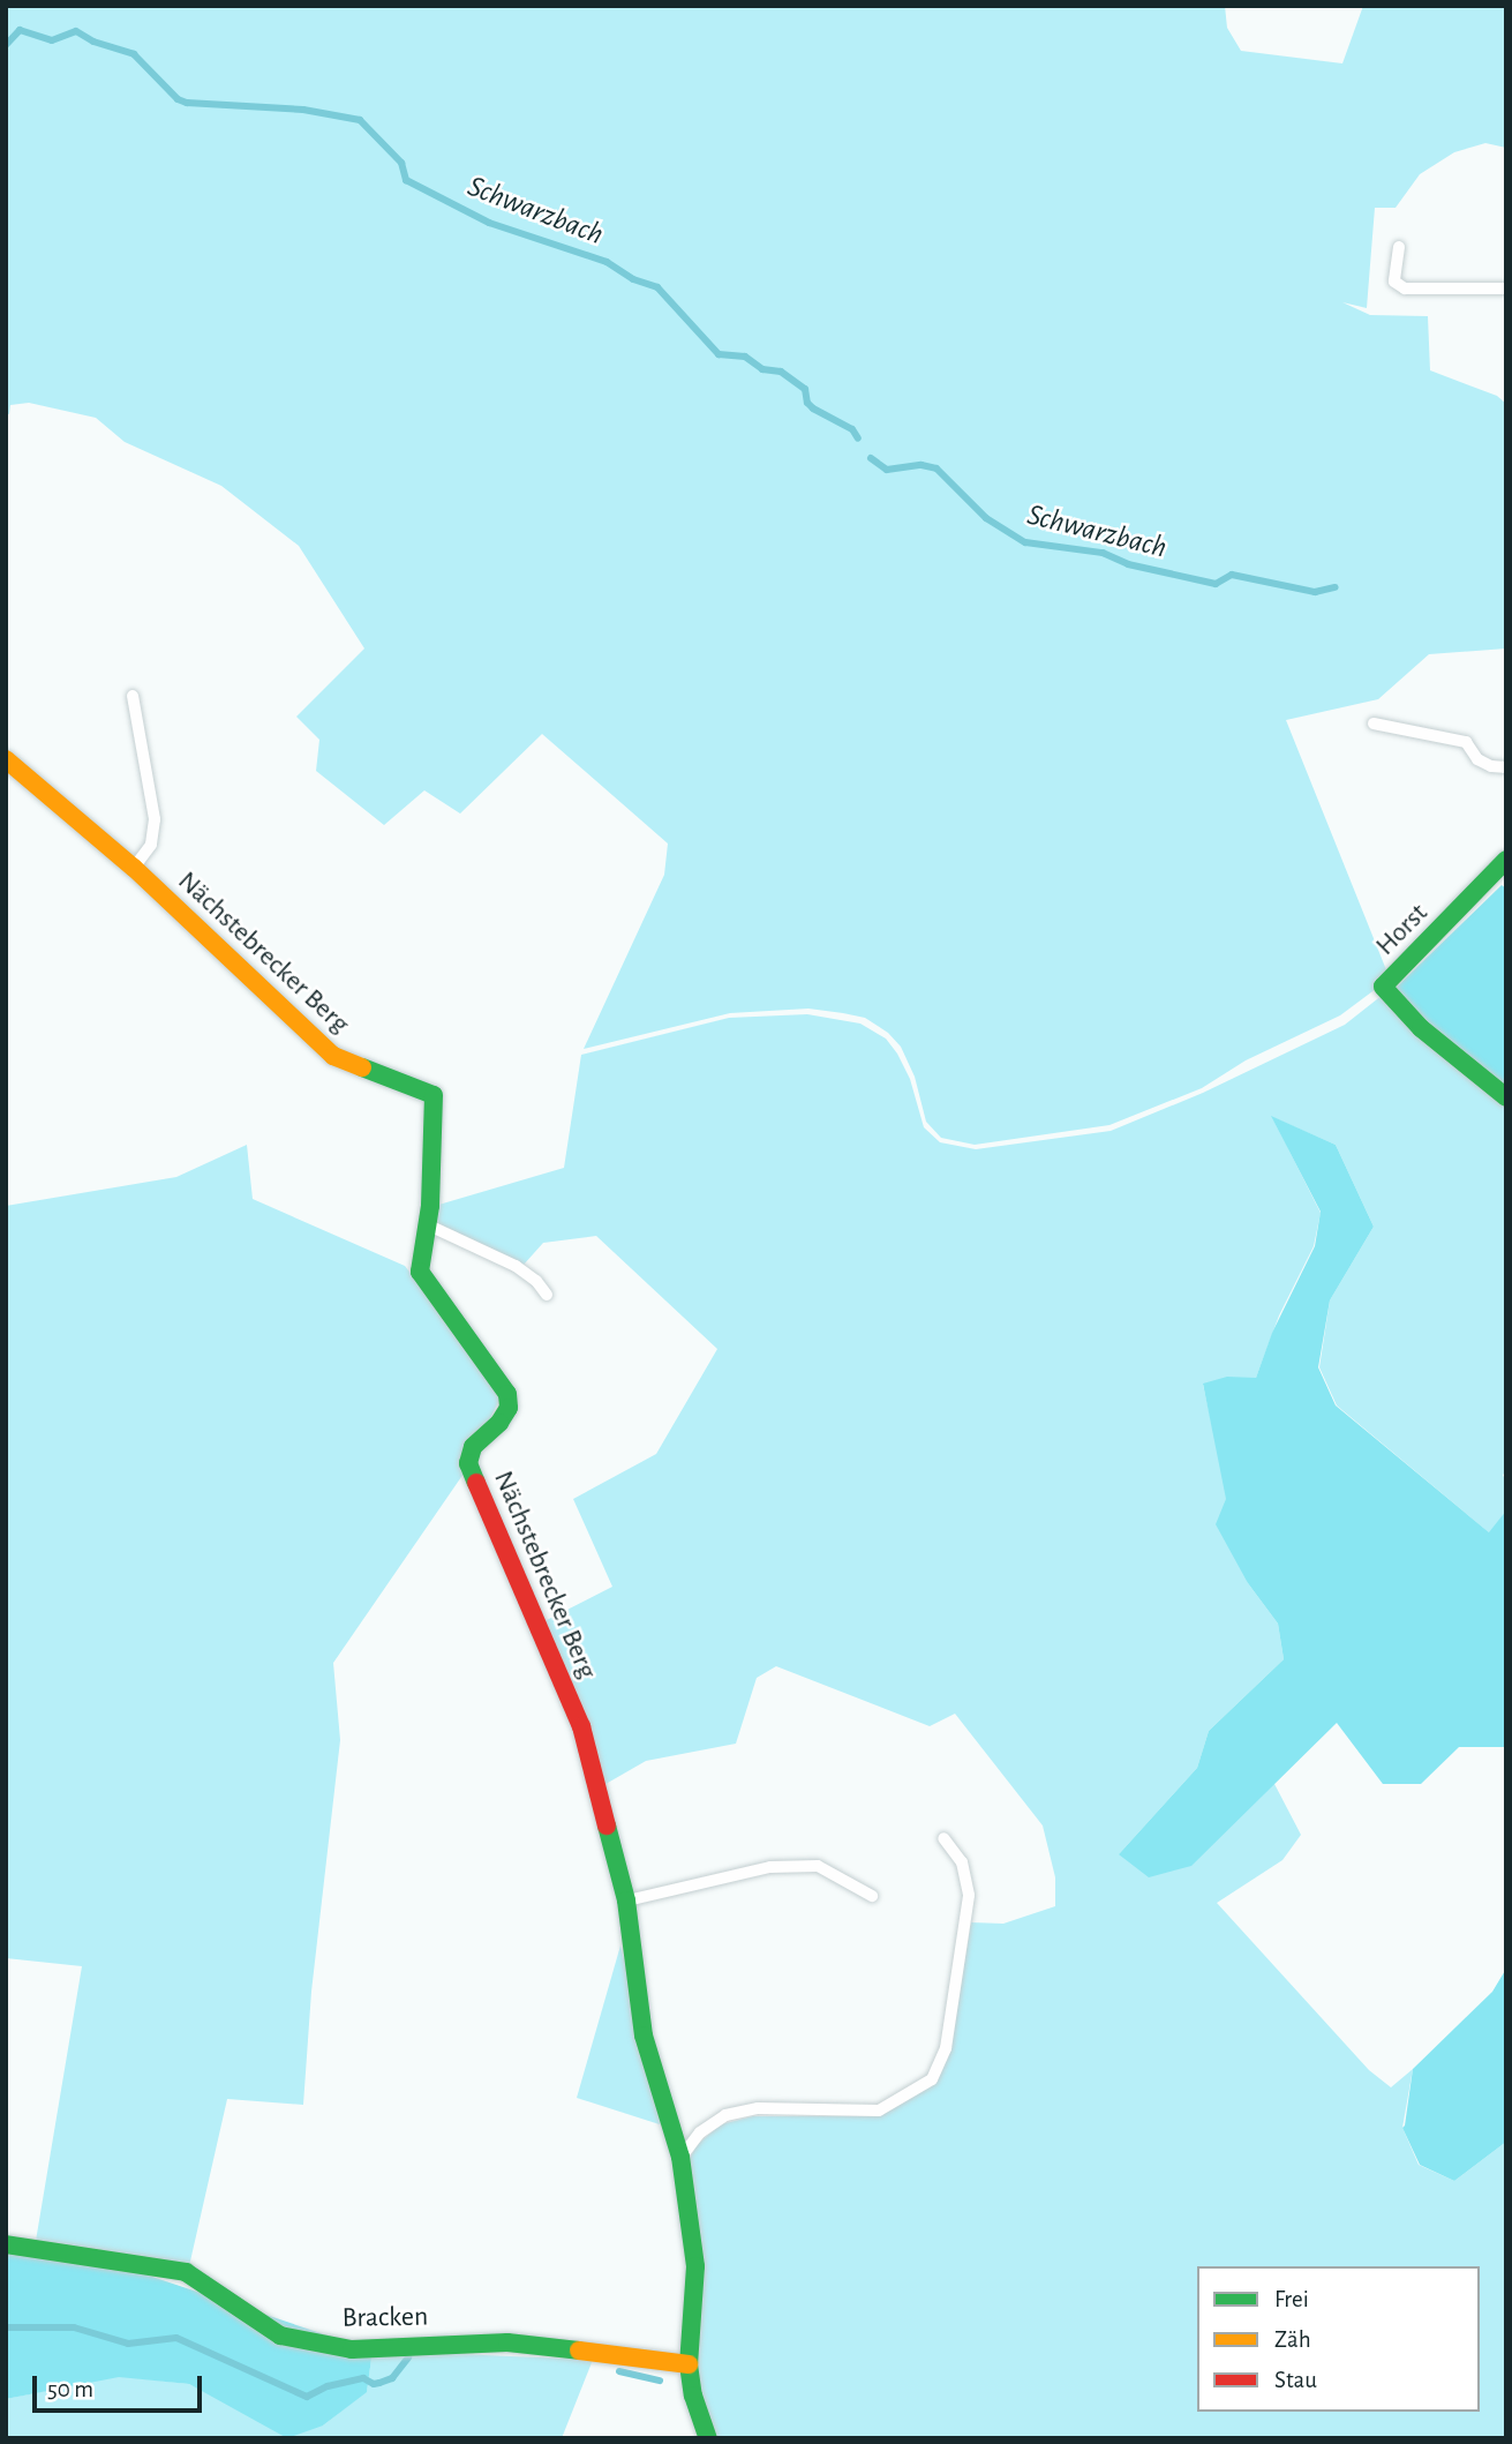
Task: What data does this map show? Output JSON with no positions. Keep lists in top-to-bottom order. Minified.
{"streets":{"street":["Horst","Nächstebrecker Berg","Bracken"]},"crossings":[["Nächstebrecker Berg","Bracken"]],"water":["Schwarzbach"],"legend":["Frei","Zäh","Stau"],"scale_bar":"50 m"}
